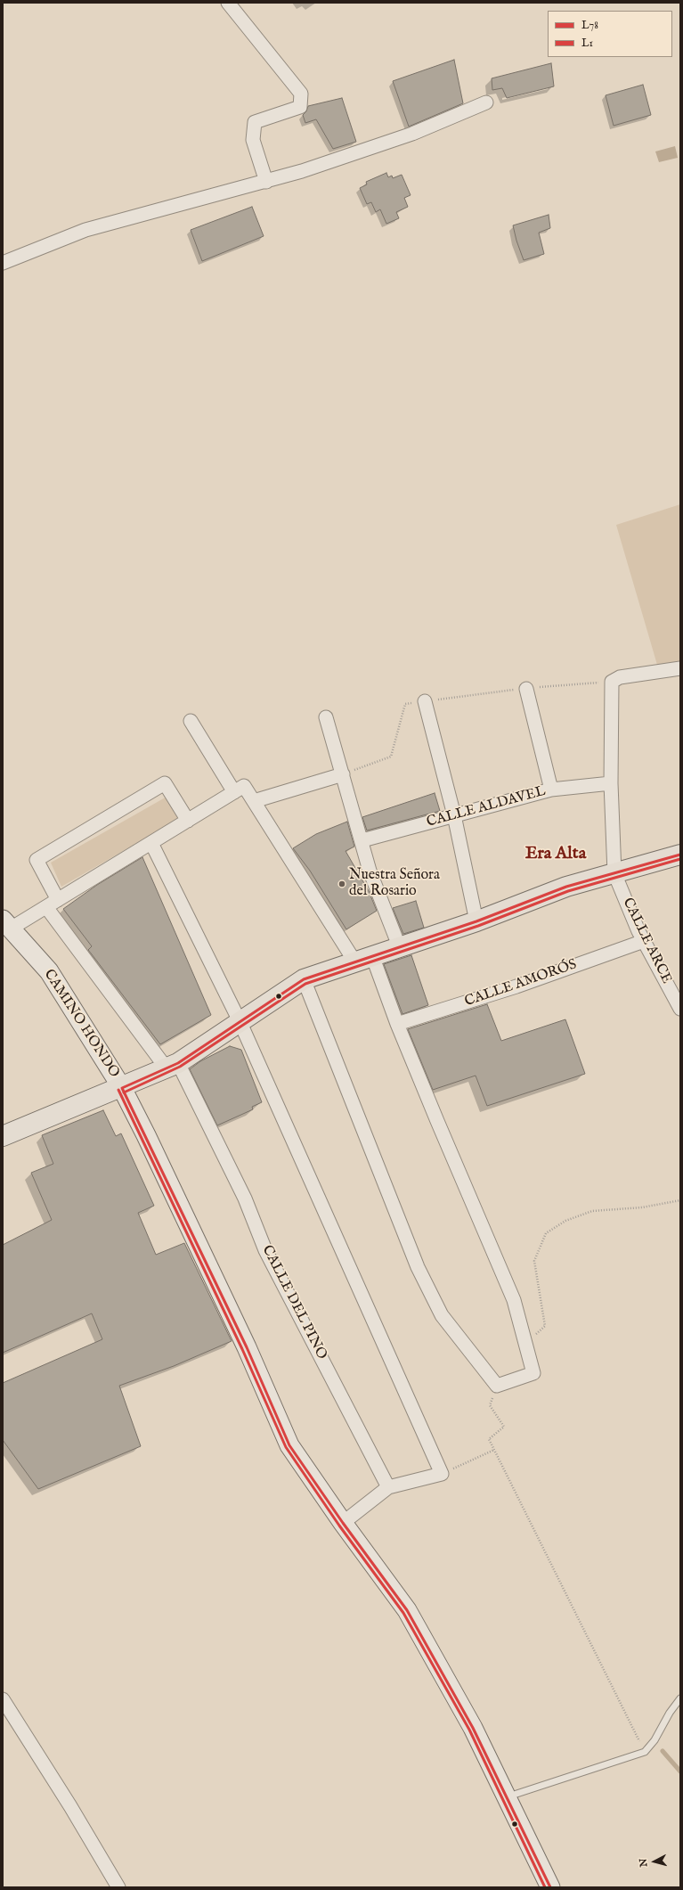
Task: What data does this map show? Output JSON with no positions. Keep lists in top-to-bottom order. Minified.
{"streets":{"main road":["CAMINO HONDO"],"street":["CALLE ALDAVEL","CALLE ARCE","CALLE AMORÓS","CALLE DEL PINO"]},"crossings":[["CALLE ARCE","CALLE AMORÓS"]],"districts":["Era Alta"],"places":["Nuestra Señora del Rosario"],"lines":["transit line L78","transit line L1"],"legend":["L78","L1"],"north":"left"}
